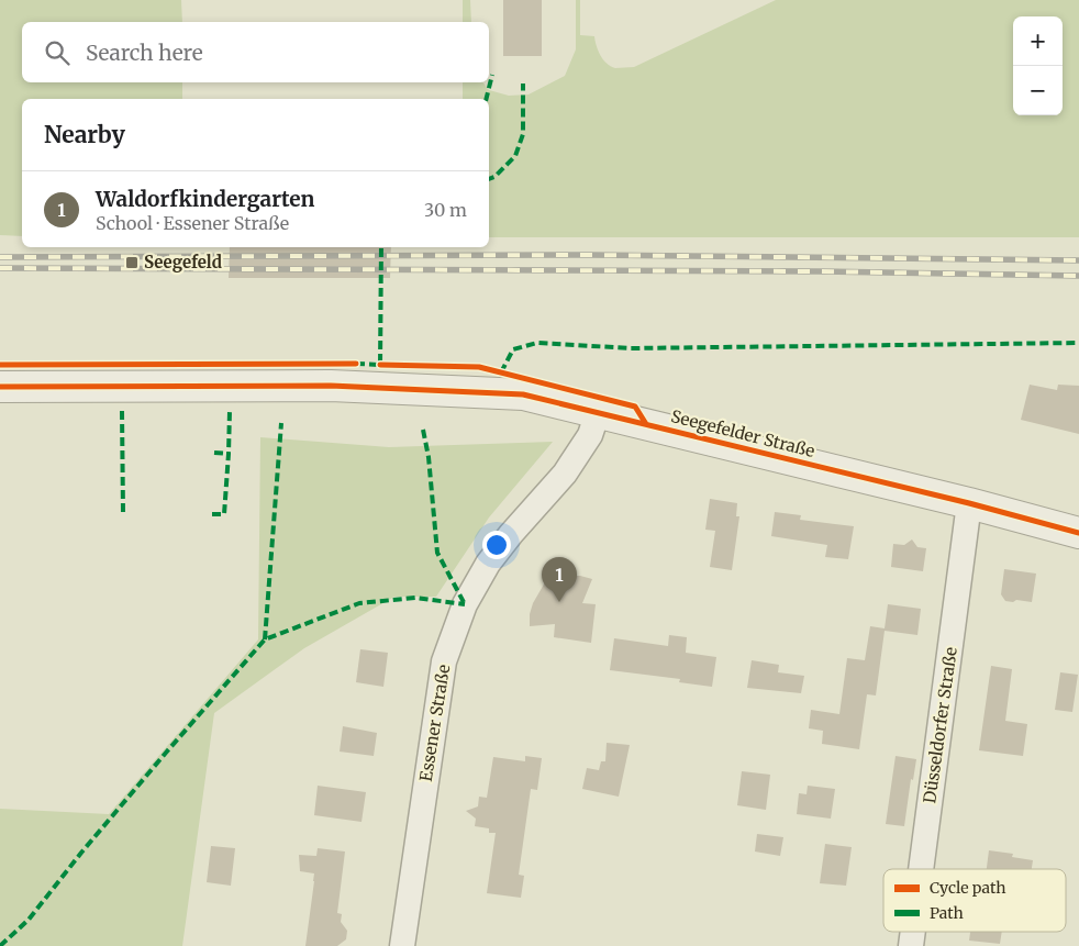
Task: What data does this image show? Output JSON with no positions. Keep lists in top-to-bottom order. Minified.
{"streets":{"street":["Seegefelder Straße","Essener Straße","Düsseldorfer Straße"]},"crossings":[["Seegefelder Straße","Essener Straße"],["Seegefelder Straße","Düsseldorfer Straße"]],"places":{"transit":["Seegefeld"]},"legend":["Cycle path","Path"],"page":{"map_buttons":["+","−"],"search":"Search here","heading":"Nearby","list":[{"mark":"1","name":"Waldorfkindergarten","note":"School · Essener Straße","value":"30 m"}],"pins":"1"}}
